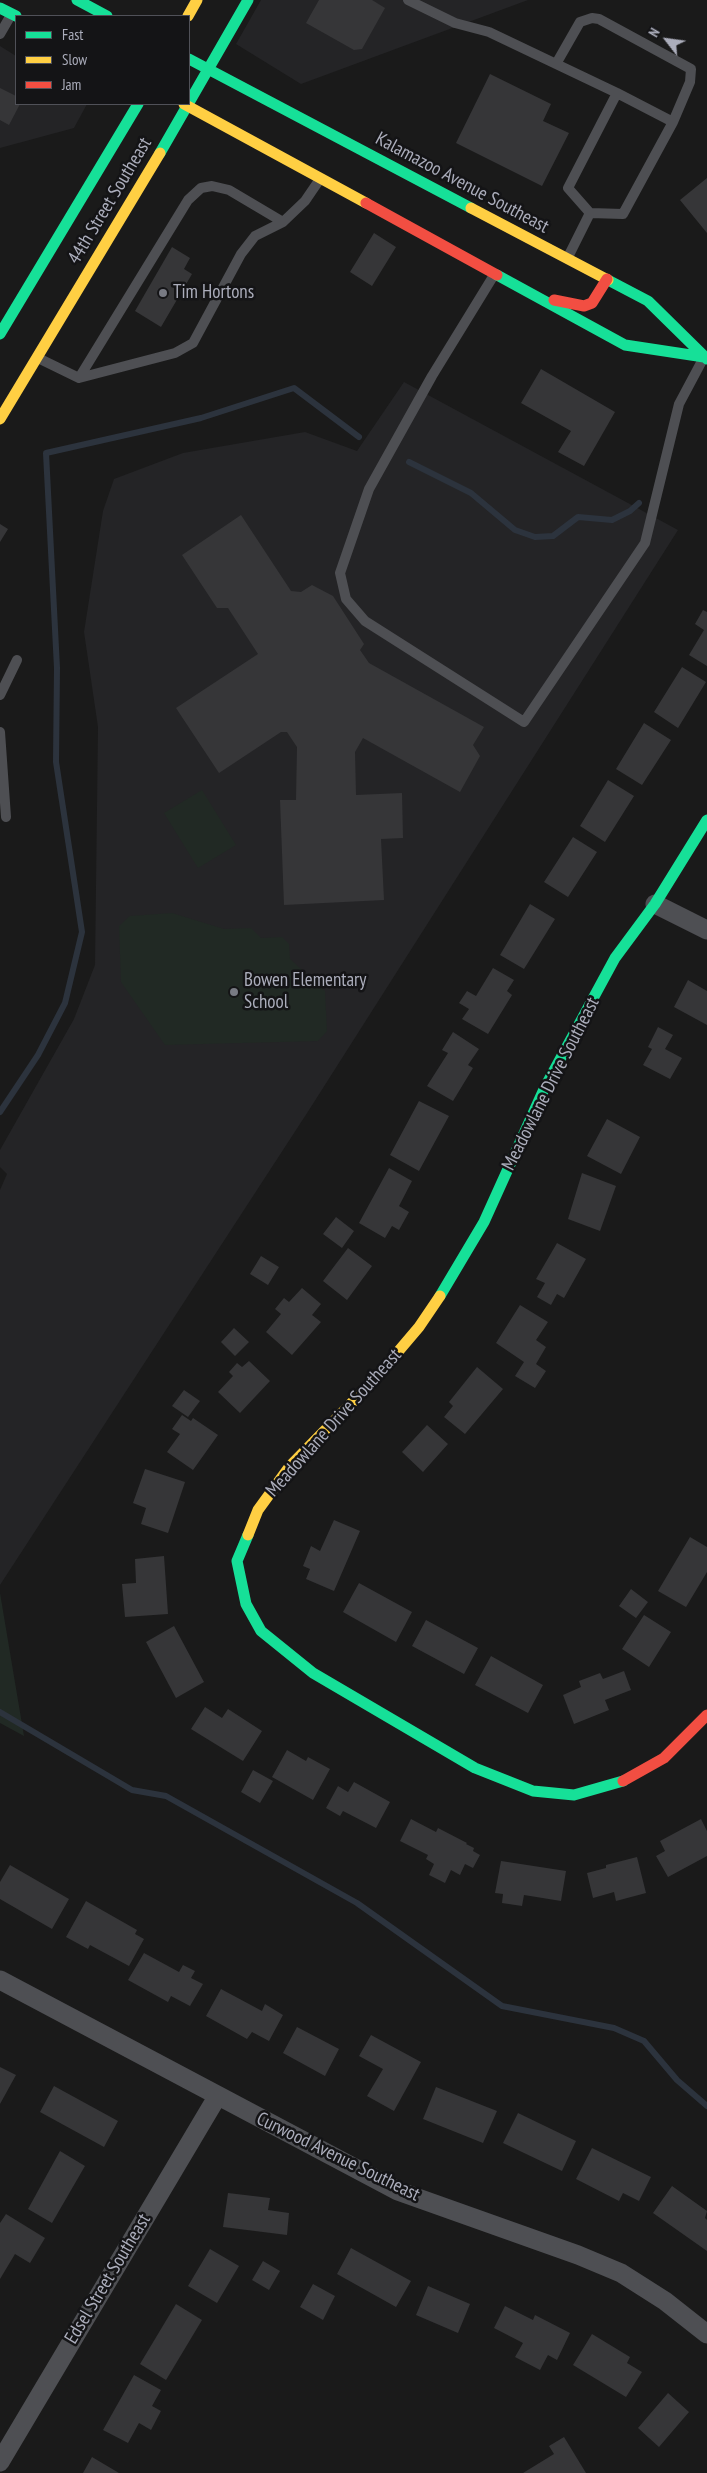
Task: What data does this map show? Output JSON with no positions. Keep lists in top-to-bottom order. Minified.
{"streets":{"main road":["Kalamazoo Avenue Southeast","44th Street Southeast","Meadowlane Drive Southeast"],"street":["Curwood Avenue Southeast","Edsel Street Southeast"]},"crossings":[["Kalamazoo Avenue Southeast","44th Street Southeast"],["Curwood Avenue Southeast","Edsel Street Southeast"]],"places":["Tim Hortons","Bowen Elementary School"],"legend":["Fast","Slow","Jam"],"north":"top left"}
